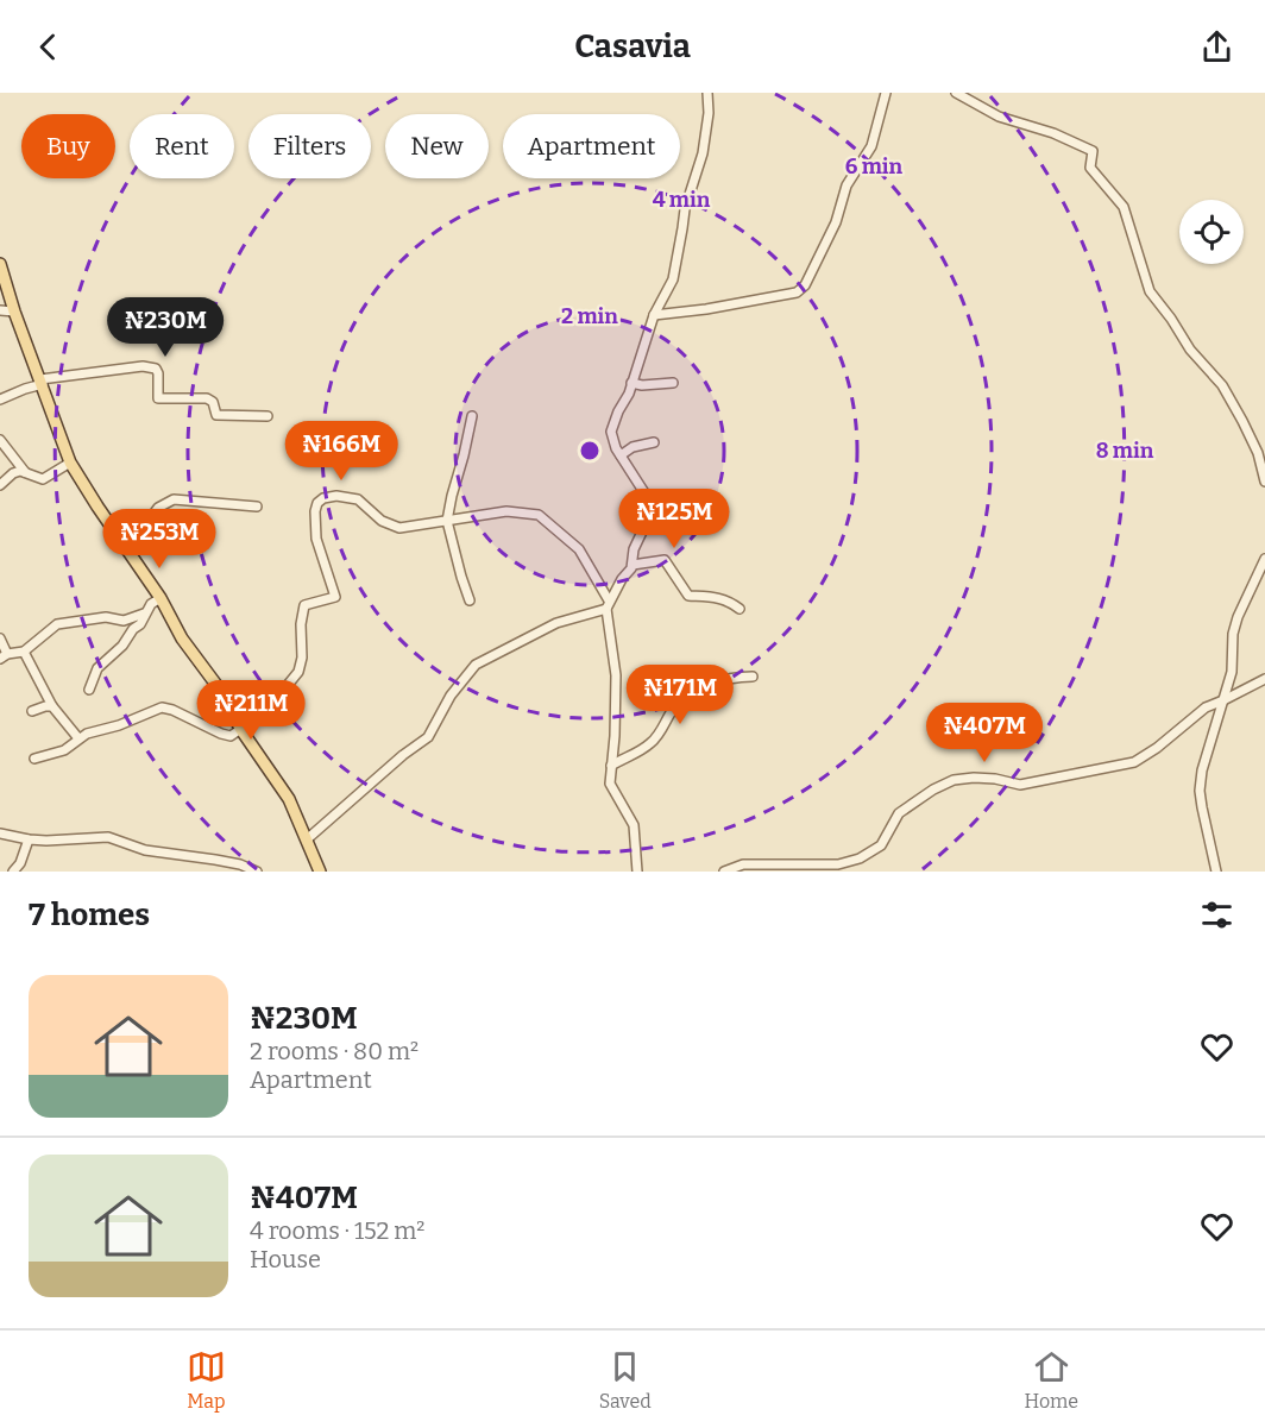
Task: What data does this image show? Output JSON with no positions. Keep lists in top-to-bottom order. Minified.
{"page":{"header":"Casavia","chip":["Buy","Rent","Filters","New","Apartment"],"price":["₦230M","₦166M","₦125M","₦253M","₦171M","₦211M","₦407M"],"heading":"7 homes","list":[{"name":"₦230M","note":"2 rooms · 80 m² · Apartment"},{"name":"₦407M","note":"4 rooms · 152 m² · House"}],"tabs":["Map","Saved","Home"]},"rings":["6 min","4 min","2 min","8 min"]}
